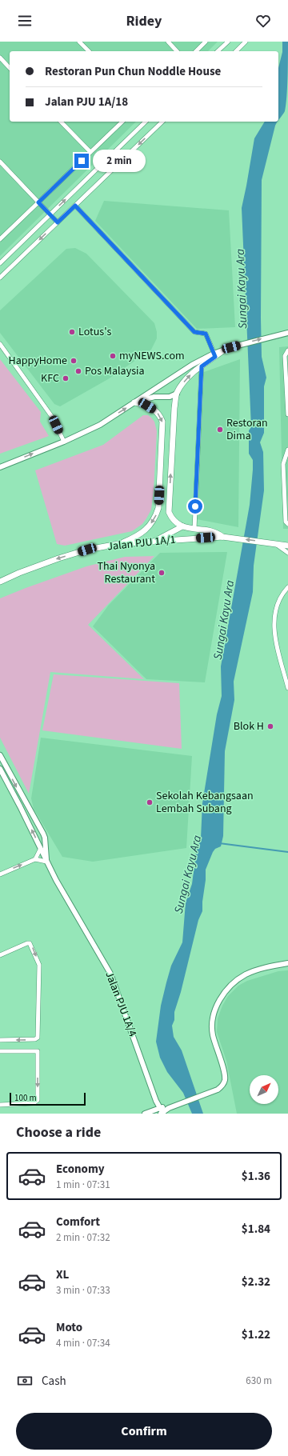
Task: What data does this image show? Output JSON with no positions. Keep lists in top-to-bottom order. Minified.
{"streets":{"main road":["Jalan PJU 1A/1"],"street":["Jalan PJU 1A/4"]},"one_way":["Jalan PJU 1A/1"],"water":["Sungai Kayu Ara"],"places":["Lotus's","myNEWS.com","HappyHome","Pos Malaysia","KFC","Restoran Dima","Thai Nyonya Restaurant","Blok H","Sekolah Kebangsaan Lembah Subang"],"scale_bar":"100 m","north":"top right","page":{"header":"Ridey","banner":["Restoran Pun Chun Noddle House","Jalan PJU 1A/18"],"bubble":"2 min","scale":"100 m","heading":"Choose a ride","list":[{"name":"Economy","note":"1 min · 07:31","value":"$1.36"},{"name":"Comfort","note":"2 min · 07:32","value":"$1.84"},{"name":"XL","note":"3 min · 07:33","value":"$2.32"},{"name":"Moto","note":"4 min · 07:34","value":"$1.22"}],"pay":["Cash","630 m"],"buttons":"Confirm"}}
